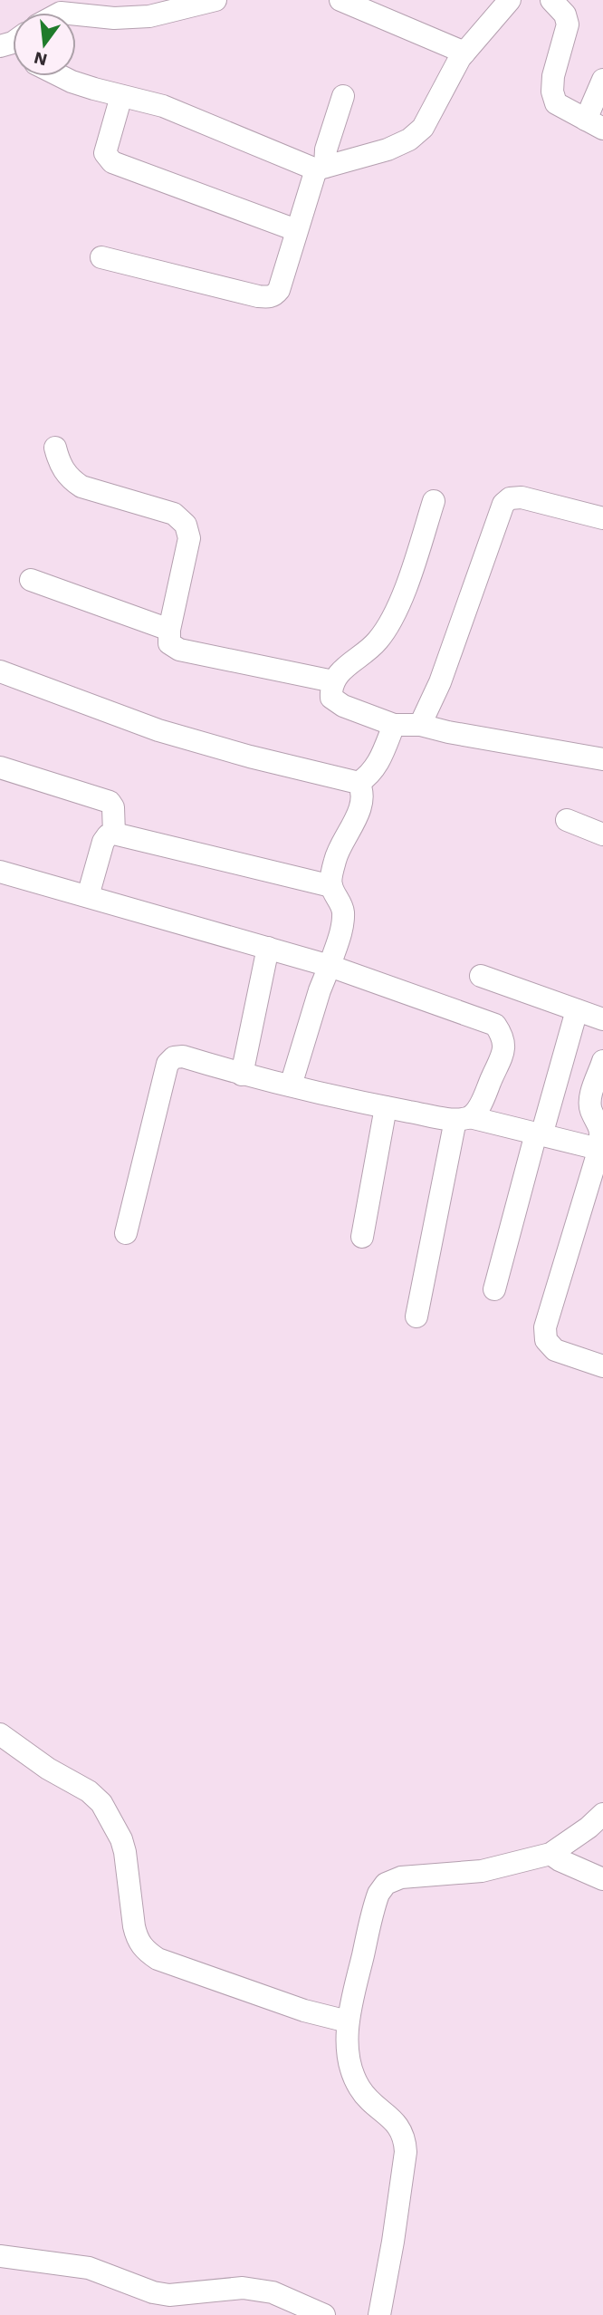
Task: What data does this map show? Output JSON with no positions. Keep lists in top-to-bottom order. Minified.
{"north":"bottom"}
